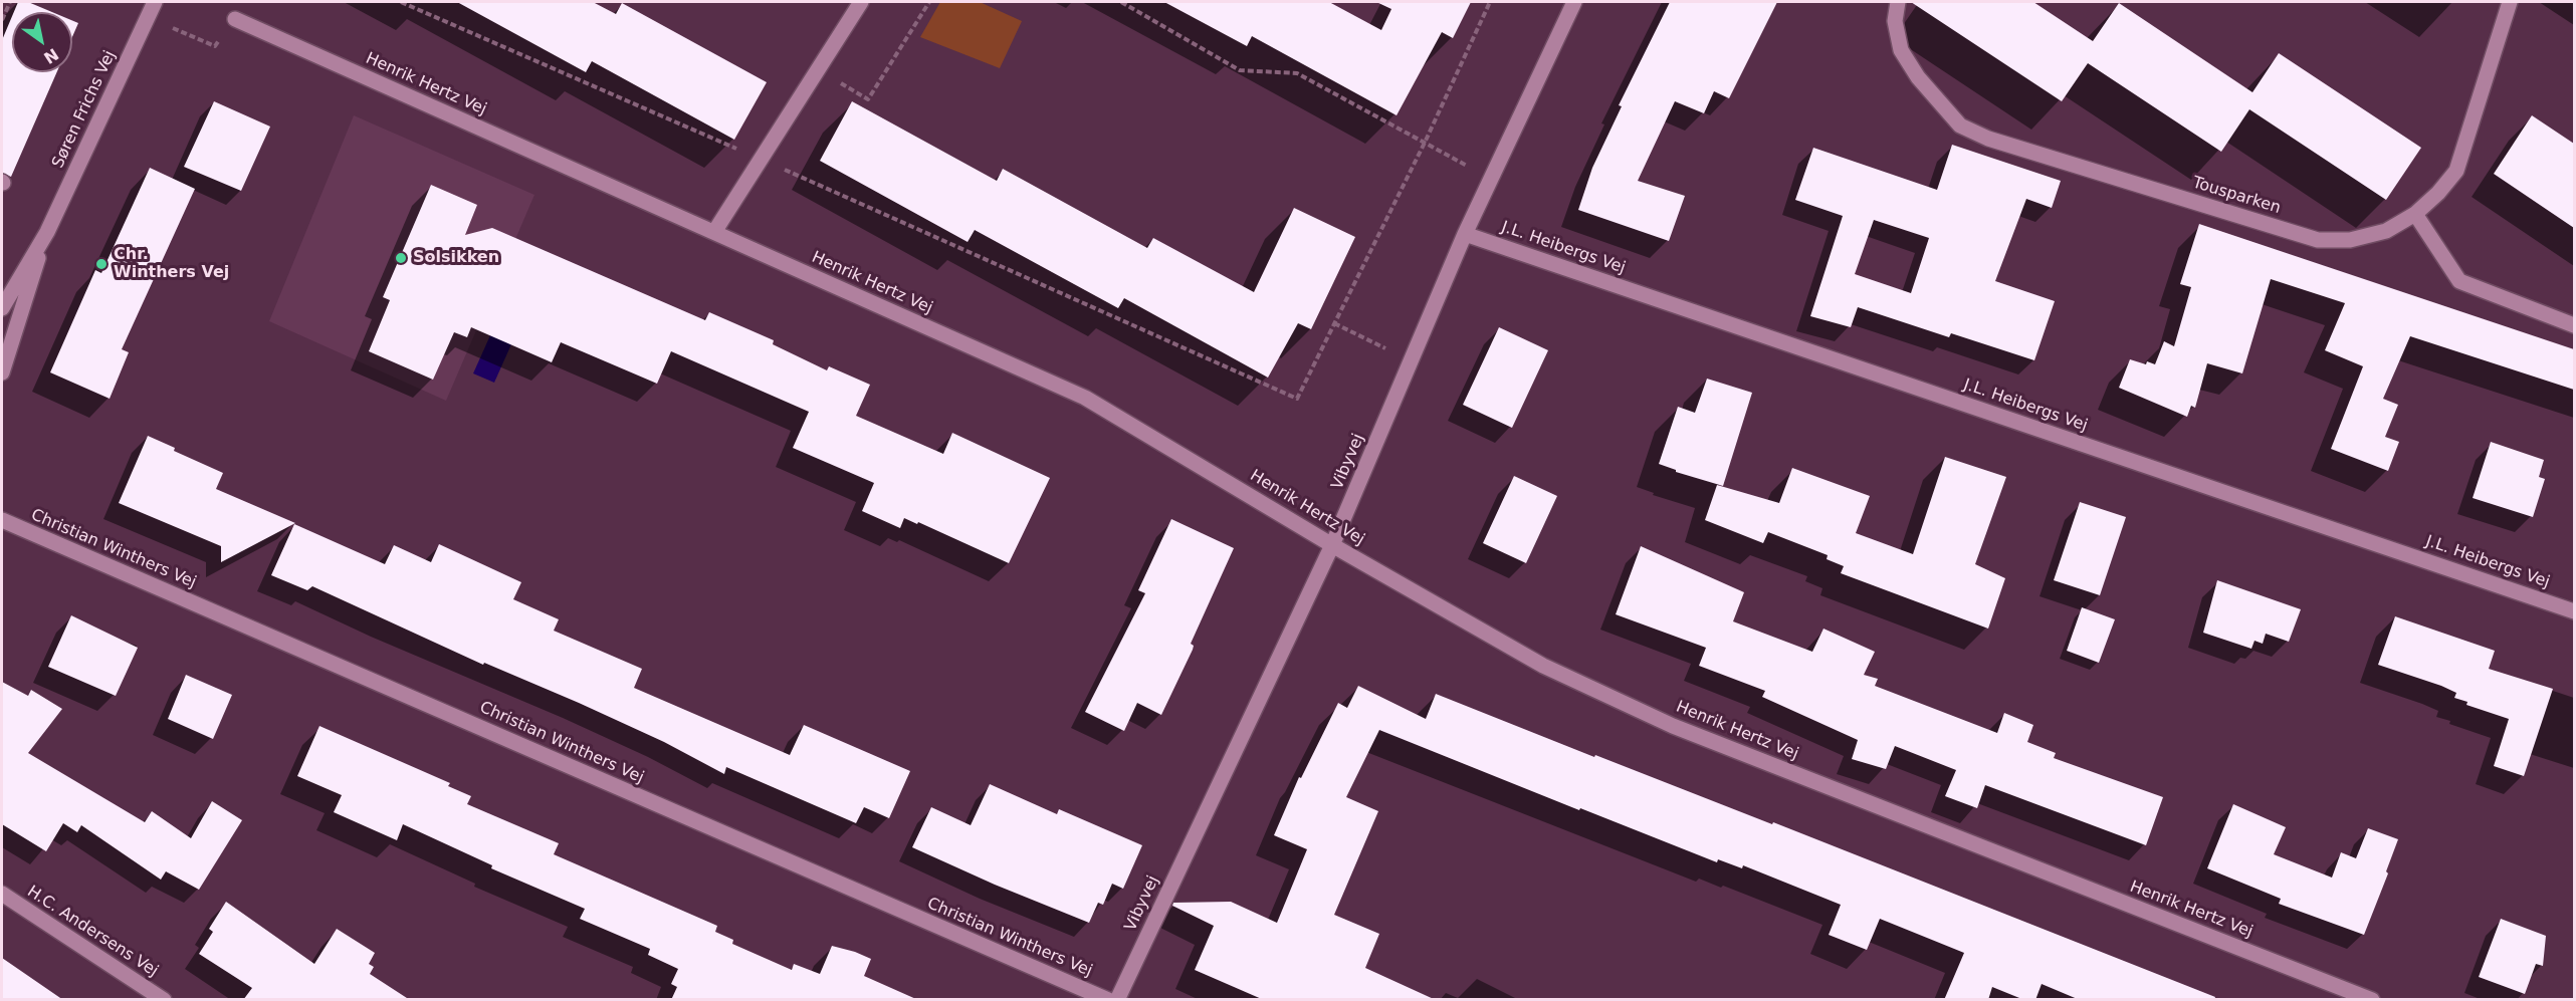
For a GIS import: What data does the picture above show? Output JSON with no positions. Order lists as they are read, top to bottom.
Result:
{
  "streets": {
    "street": [
      "Henrik Hertz Vej",
      "Søren Frichs Vej",
      "Tousparken",
      "J.L. Heibergs Vej",
      "Vibyvej",
      "Christian Winthers Vej",
      "H.C. Andersens Vej"
    ]
  },
  "crossings": [
    ["Henrik Hertz Vej", "Vibyvej"],
    ["J.L. Heibergs Vej", "Vibyvej"]
  ],
  "places": ["Solsikken", "Chr. Winthers Vej"],
  "north": "bottom right"
}
